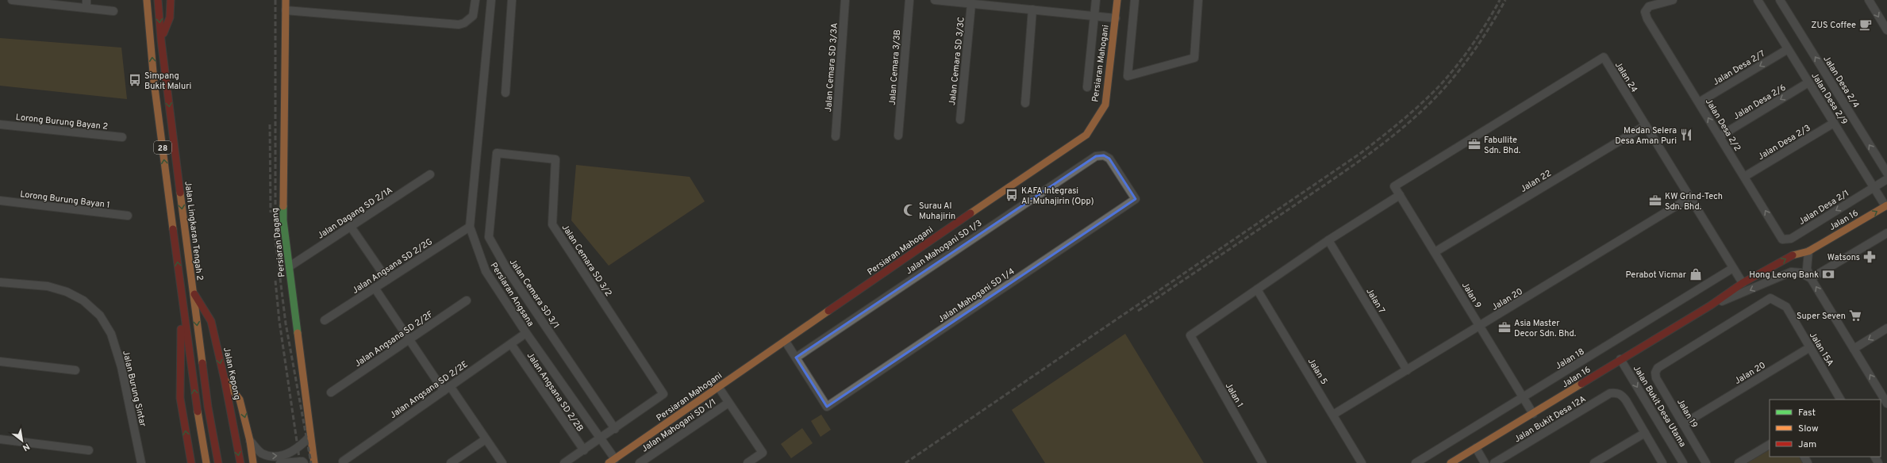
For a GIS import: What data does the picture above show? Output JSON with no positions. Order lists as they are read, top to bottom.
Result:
{
  "streets": {
    "main road": [
      "Persiaran Mahogani",
      "28",
      "Jalan 16",
      "Jalan Lingkaran Tengah 2",
      "Persiaran Dagang",
      "Jalan Kepong"
    ],
    "street": [
      "Jalan Cemara SD 3/3C",
      "Jalan Cemara SD 3/3A",
      "Jalan Cemara 3/3B",
      "Jalan Desa 2/7",
      "Jalan 24",
      "Jalan Desa 2/4",
      "Jalan Desa 2/9",
      "Jalan Desa 2/6",
      "Lorong Burung Bayan 2",
      "Jalan Desa 2/2",
      "Jalan Desa 2/3",
      "Jalan 22",
      "Lorong Burung Bayan 1",
      "Jalan Desa 2/1",
      "Jalan Dagang SD 2/1A",
      "Jalan Mahogani SD 1/3",
      "Jalan Cemara SD 3/2",
      "Jalan Angsana SD 2/2G",
      "Jalan Cemara SD 3/1",
      "Persiaran Angsana",
      "Jalan Mahogani SD 1/4",
      "Jalan 9",
      "Jalan 20",
      "Jalan 7",
      "Jalan Angsana SD 2/2F",
      "Jalan 15A",
      "Jalan 18",
      "Jalan 5",
      "Jalan Burung Sintar",
      "Jalan Angsana SD 2/2E",
      "Jalan Angsana SD 2/2B",
      "Jalan 1",
      "Jalan Bukit Desa Utama",
      "Jalan 19",
      "Jalan Bukit Desa 12A",
      "Jalan Mahogani SD 1/1"
    ]
  },
  "crossings": [
    ["Persiaran Mahogani", "Persiaran Angsana"],
    ["Jalan Desa 2/7", "Jalan Desa 2/9"],
    ["Jalan Desa 2/7", "Jalan Desa 2/2"],
    ["Jalan 24", "Jalan 22"],
    ["Jalan 24", "Jalan 16"],
    ["Jalan 24", "Jalan 9"],
    ["Jalan 24", "Jalan 20"],
    ["Jalan 24", "Jalan 18"],
    ["Jalan Desa 2/9", "Jalan Desa 2/6"],
    ["Jalan Desa 2/9", "Jalan Desa 2/3"],
    ["Jalan Desa 2/9", "Jalan Desa 2/1"],
    ["Jalan Desa 2/9", "Jalan 16"],
    ["Jalan Desa 2/6", "Jalan Desa 2/2"],
    ["Jalan Desa 2/2", "Jalan Desa 2/3"],
    ["Jalan Desa 2/2", "Jalan Desa 2/1"],
    ["Jalan 22", "Jalan 9"],
    ["Jalan Dagang SD 2/1A", "Persiaran Dagang"],
    ["Jalan 16", "Jalan 9"],
    ["Jalan 16", "Jalan Bukit Desa Utama"],
    ["Jalan Lingkaran Tengah 2", "Jalan Kepong"],
    ["Jalan Mahogani SD 1/3", "Jalan Mahogani SD 1/4"],
    ["Jalan Cemara SD 3/2", "Jalan Cemara SD 3/1"],
    ["Jalan Angsana SD 2/2G", "Persiaran Angsana"],
    ["Persiaran Angsana", "Jalan Angsana SD 2/2E"],
    ["Jalan 9", "Jalan 20"],
    ["Jalan 9", "Jalan 18"],
    ["Jalan 20", "Jalan 7"],
    ["Jalan 20", "Jalan 15A"],
    ["Jalan 20", "Jalan 5"],
    ["Jalan 20", "Jalan 19"],
    ["Jalan 15A", "Jalan 19"],
    ["Jalan 5", "Jalan 1"],
    ["Jalan Angsana SD 2/2E", "Jalan Angsana SD 2/2B"]
  ],
  "one_way": [
    "Jalan Desa 2/7",
    "Jalan Desa 2/4",
    "Jalan Desa 2/6",
    "Jalan Desa 2/2",
    "Jalan Bukit Desa Utama"
  ],
  "places": {
    "cafe": ["ZUS Coffee"],
    "bus stop": ["Simpang Bukit Maluri", "KAFA Integrasi Al-Muhajirin (Opp)"],
    "restaurant": ["Medan Selera Desa Aman Puri"],
    "office": ["Fabullite Sdn. Bhd.", "KW Grind-Tech Sdn. Bhd.", "Asia Master Decor Sdn. Bhd."],
    "mosque": ["Surau Al Muhajirin"],
    "pharmacy": ["Watsons"],
    "shop": ["Perabot Vicmar"],
    "bank": ["Hong Leong Bank"],
    "supermarket": ["Super Seven"]
  },
  "legend": ["Fast", "Slow", "Jam"],
  "north": "bottom right"
}
